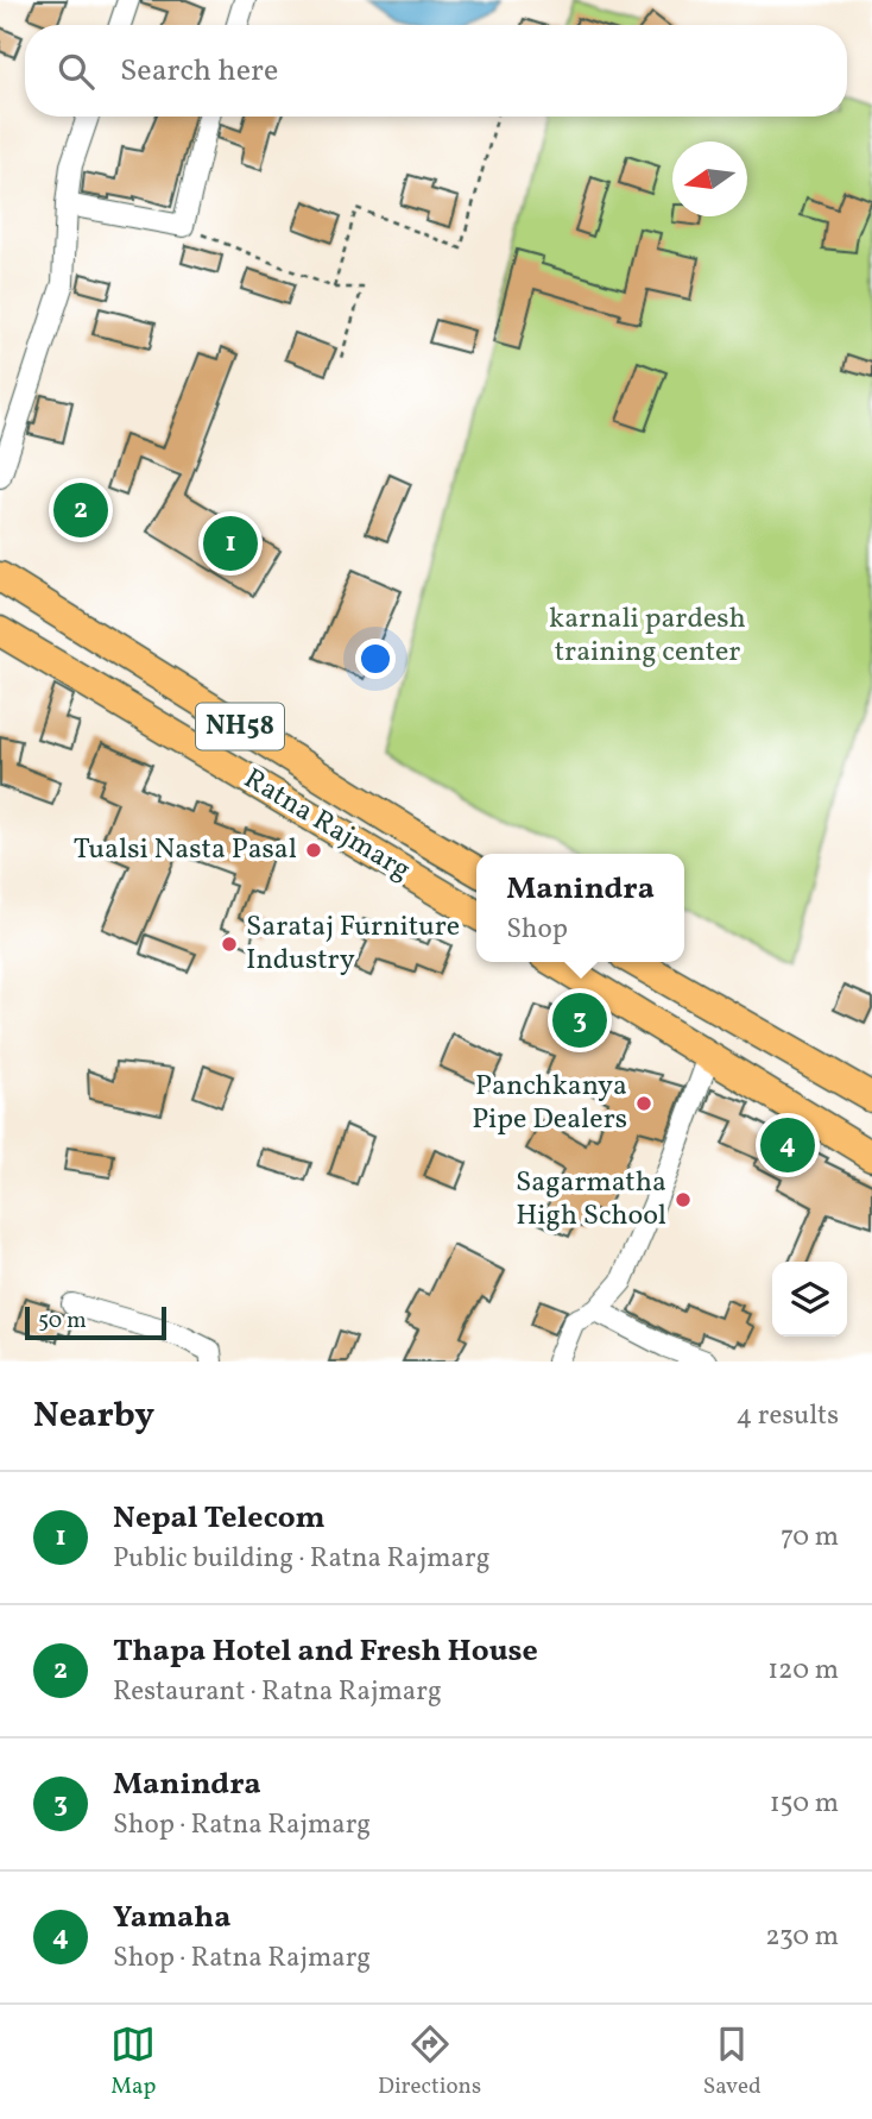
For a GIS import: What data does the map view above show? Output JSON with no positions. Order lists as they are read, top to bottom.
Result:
{
  "streets": {
    "highway": ["NH58", "Ratna Rajmarg"]
  },
  "parks": ["karnali pardesh training center"],
  "places": [
    "Tualsi Nasta Pasal",
    "Sarataj Furniture Industry",
    "Panchkanya Pipe Dealers",
    "Sagarmatha High School"
  ],
  "scale_bar": "50 m",
  "north": "left",
  "page": {
    "search": "Search here",
    "pins": [
      "2",
      "1",
      "3",
      "4"
    ],
    "popup": ["Manindra", "Shop"],
    "scale": "50 m",
    "heading": ["Nearby", "4 results"],
    "list": [
      {
        "mark": "1",
        "name": "Nepal Telecom",
        "note": "Public building · Ratna Rajmarg",
        "value": "70 m"
      },
      {
        "mark": "2",
        "name": "Thapa Hotel and Fresh House",
        "note": "Restaurant · Ratna Rajmarg",
        "value": "120 m"
      },
      {
        "mark": "3",
        "name": "Manindra",
        "note": "Shop · Ratna Rajmarg",
        "value": "150 m"
      },
      {
        "mark": "4",
        "name": "Yamaha",
        "note": "Shop · Ratna Rajmarg",
        "value": "230 m"
      }
    ],
    "nav": ["Map", "Directions", "Saved"]
  }
}
